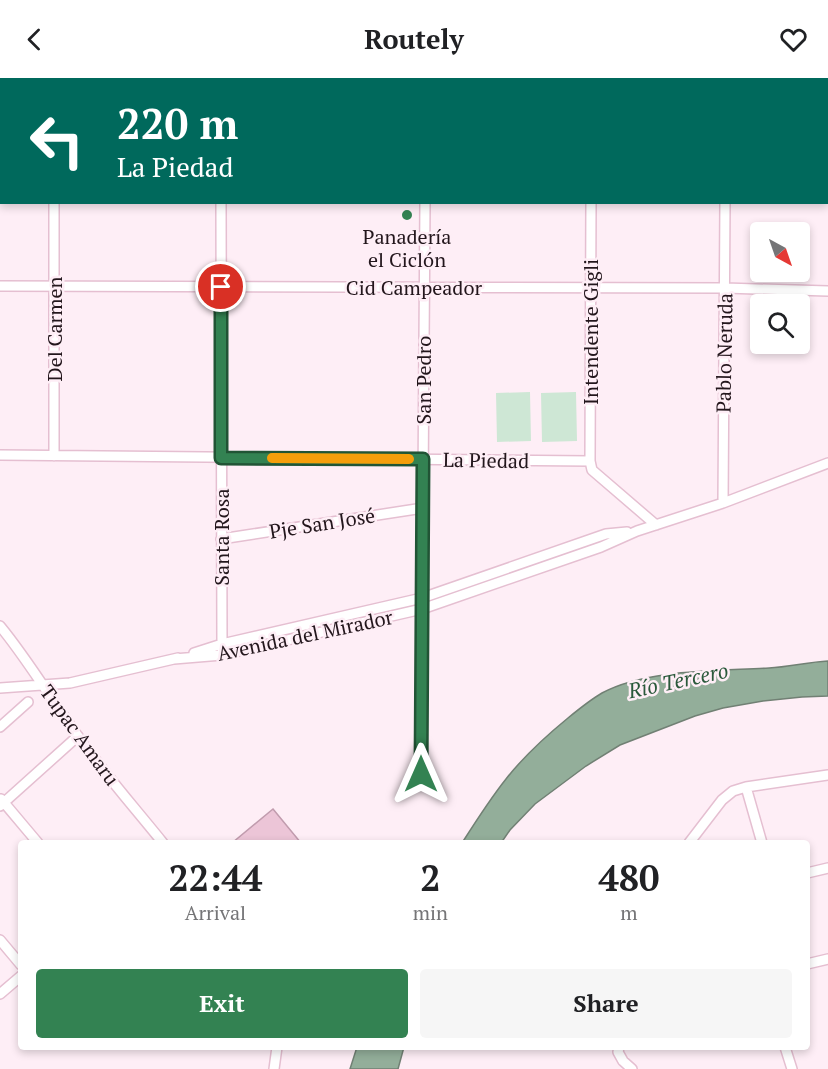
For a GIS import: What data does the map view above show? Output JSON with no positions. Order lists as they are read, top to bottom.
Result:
{
  "streets": {
    "street": [
      "Cid Campeador",
      "Del Carmen",
      "Intendente Gigli",
      "Pablo Neruda",
      "San Pedro",
      "La Piedad",
      "Pje San José",
      "Santa Rosa",
      "Avenida del Mirador",
      "Tupac Amaru"
    ]
  },
  "crossings": [
    ["Cid Campeador", "Del Carmen"],
    ["Cid Campeador", "Intendente Gigli"],
    ["Cid Campeador", "Pablo Neruda"],
    ["Cid Campeador", "San Pedro"],
    ["Cid Campeador", "Santa Rosa"],
    ["Del Carmen", "La Piedad"],
    ["Intendente Gigli", "La Piedad"],
    ["Pablo Neruda", "Avenida del Mirador"],
    ["San Pedro", "La Piedad"],
    ["San Pedro", "Pje San José"],
    ["San Pedro", "Avenida del Mirador"],
    ["La Piedad", "Santa Rosa"],
    ["Pje San José", "Santa Rosa"],
    ["Santa Rosa", "Avenida del Mirador"],
    ["Avenida del Mirador", "Tupac Amaru"]
  ],
  "water": ["Río Tercero"],
  "places": ["Panadería el Ciclón"],
  "north": "bottom right",
  "page": {
    "header": "Routely",
    "turn": ["220 m", "La Piedad"],
    "eta": [
      "22:44",
      "Arrival",
      "2",
      "min",
      "480",
      "m"
    ],
    "buttons": ["Exit", "Share"]
  }
}
